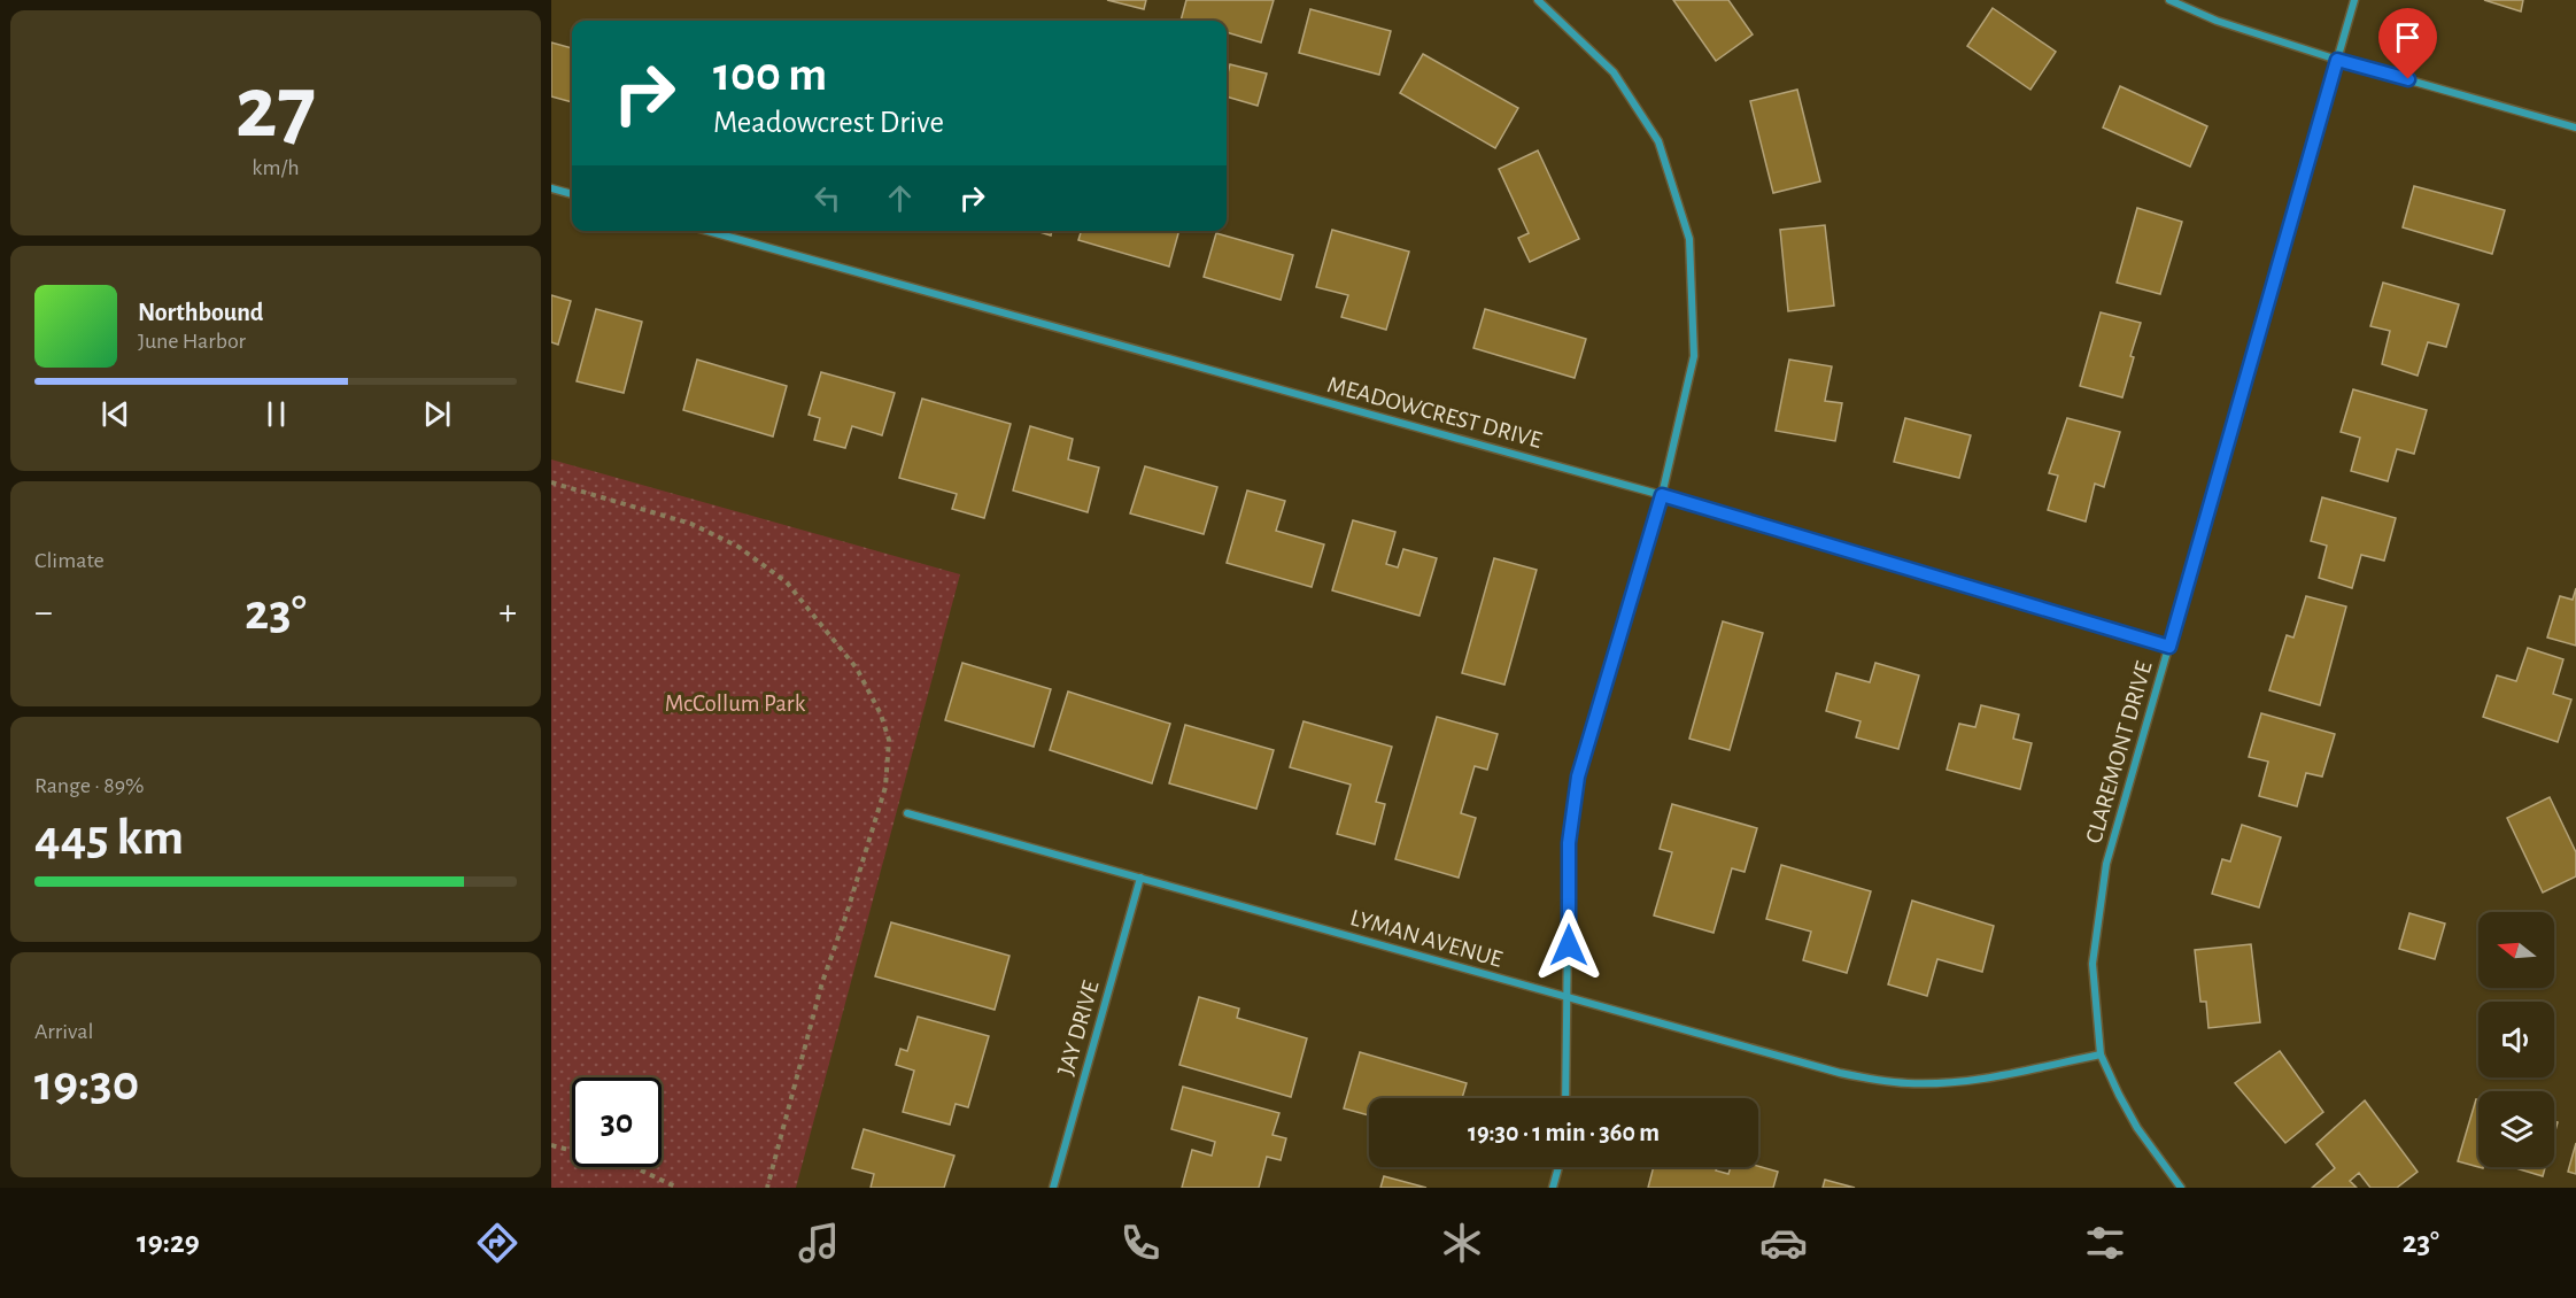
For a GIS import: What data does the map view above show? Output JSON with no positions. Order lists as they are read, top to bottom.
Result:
{
  "streets": {
    "street": [
      "MEADOWCREST DRIVE",
      "CLAREMONT DRIVE",
      "LYMAN AVENUE",
      "JAY DRIVE"
    ]
  },
  "crossings": [
    ["MEADOWCREST DRIVE", "CLAREMONT DRIVE"],
    ["CLAREMONT DRIVE", "LYMAN AVENUE"],
    ["LYMAN AVENUE", "JAY DRIVE"]
  ],
  "parks": ["McCollum Park"],
  "north": "left",
  "page": {
    "tile": [
      ["27", "km/h"],
      "Climate",
      ["Range · 89%", "445 km"],
      ["Arrival", "19:30"]
    ],
    "turn": ["100 m", "Meadowcrest Drive"],
    "song": ["Northbound", "June Harbor"],
    "heat": ["−", "23°", "+"],
    "limit": "30",
    "trip": "19:30 · 1 min · 360 m",
    "tabs": ["19:29", "23°"]
  }
}
